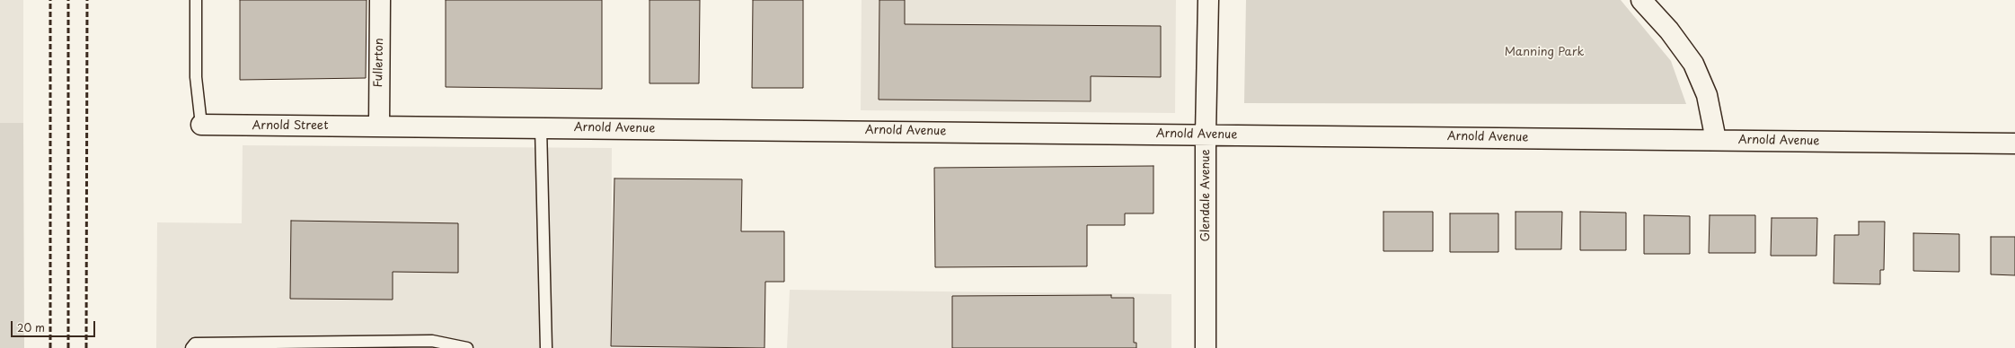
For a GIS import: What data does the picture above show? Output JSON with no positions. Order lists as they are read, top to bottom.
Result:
{
  "streets": {
    "street": [
      "Fullerton",
      "Arnold Street",
      "Arnold Avenue",
      "Glendale Avenue"
    ]
  },
  "crossings": [
    ["Fullerton", "Arnold Street"],
    ["Fullerton", "Arnold Avenue"],
    ["Arnold Street", "Arnold Avenue"],
    ["Arnold Avenue", "Glendale Avenue"]
  ],
  "parks": ["Manning Park"],
  "scale_bar": "20 m"
}
